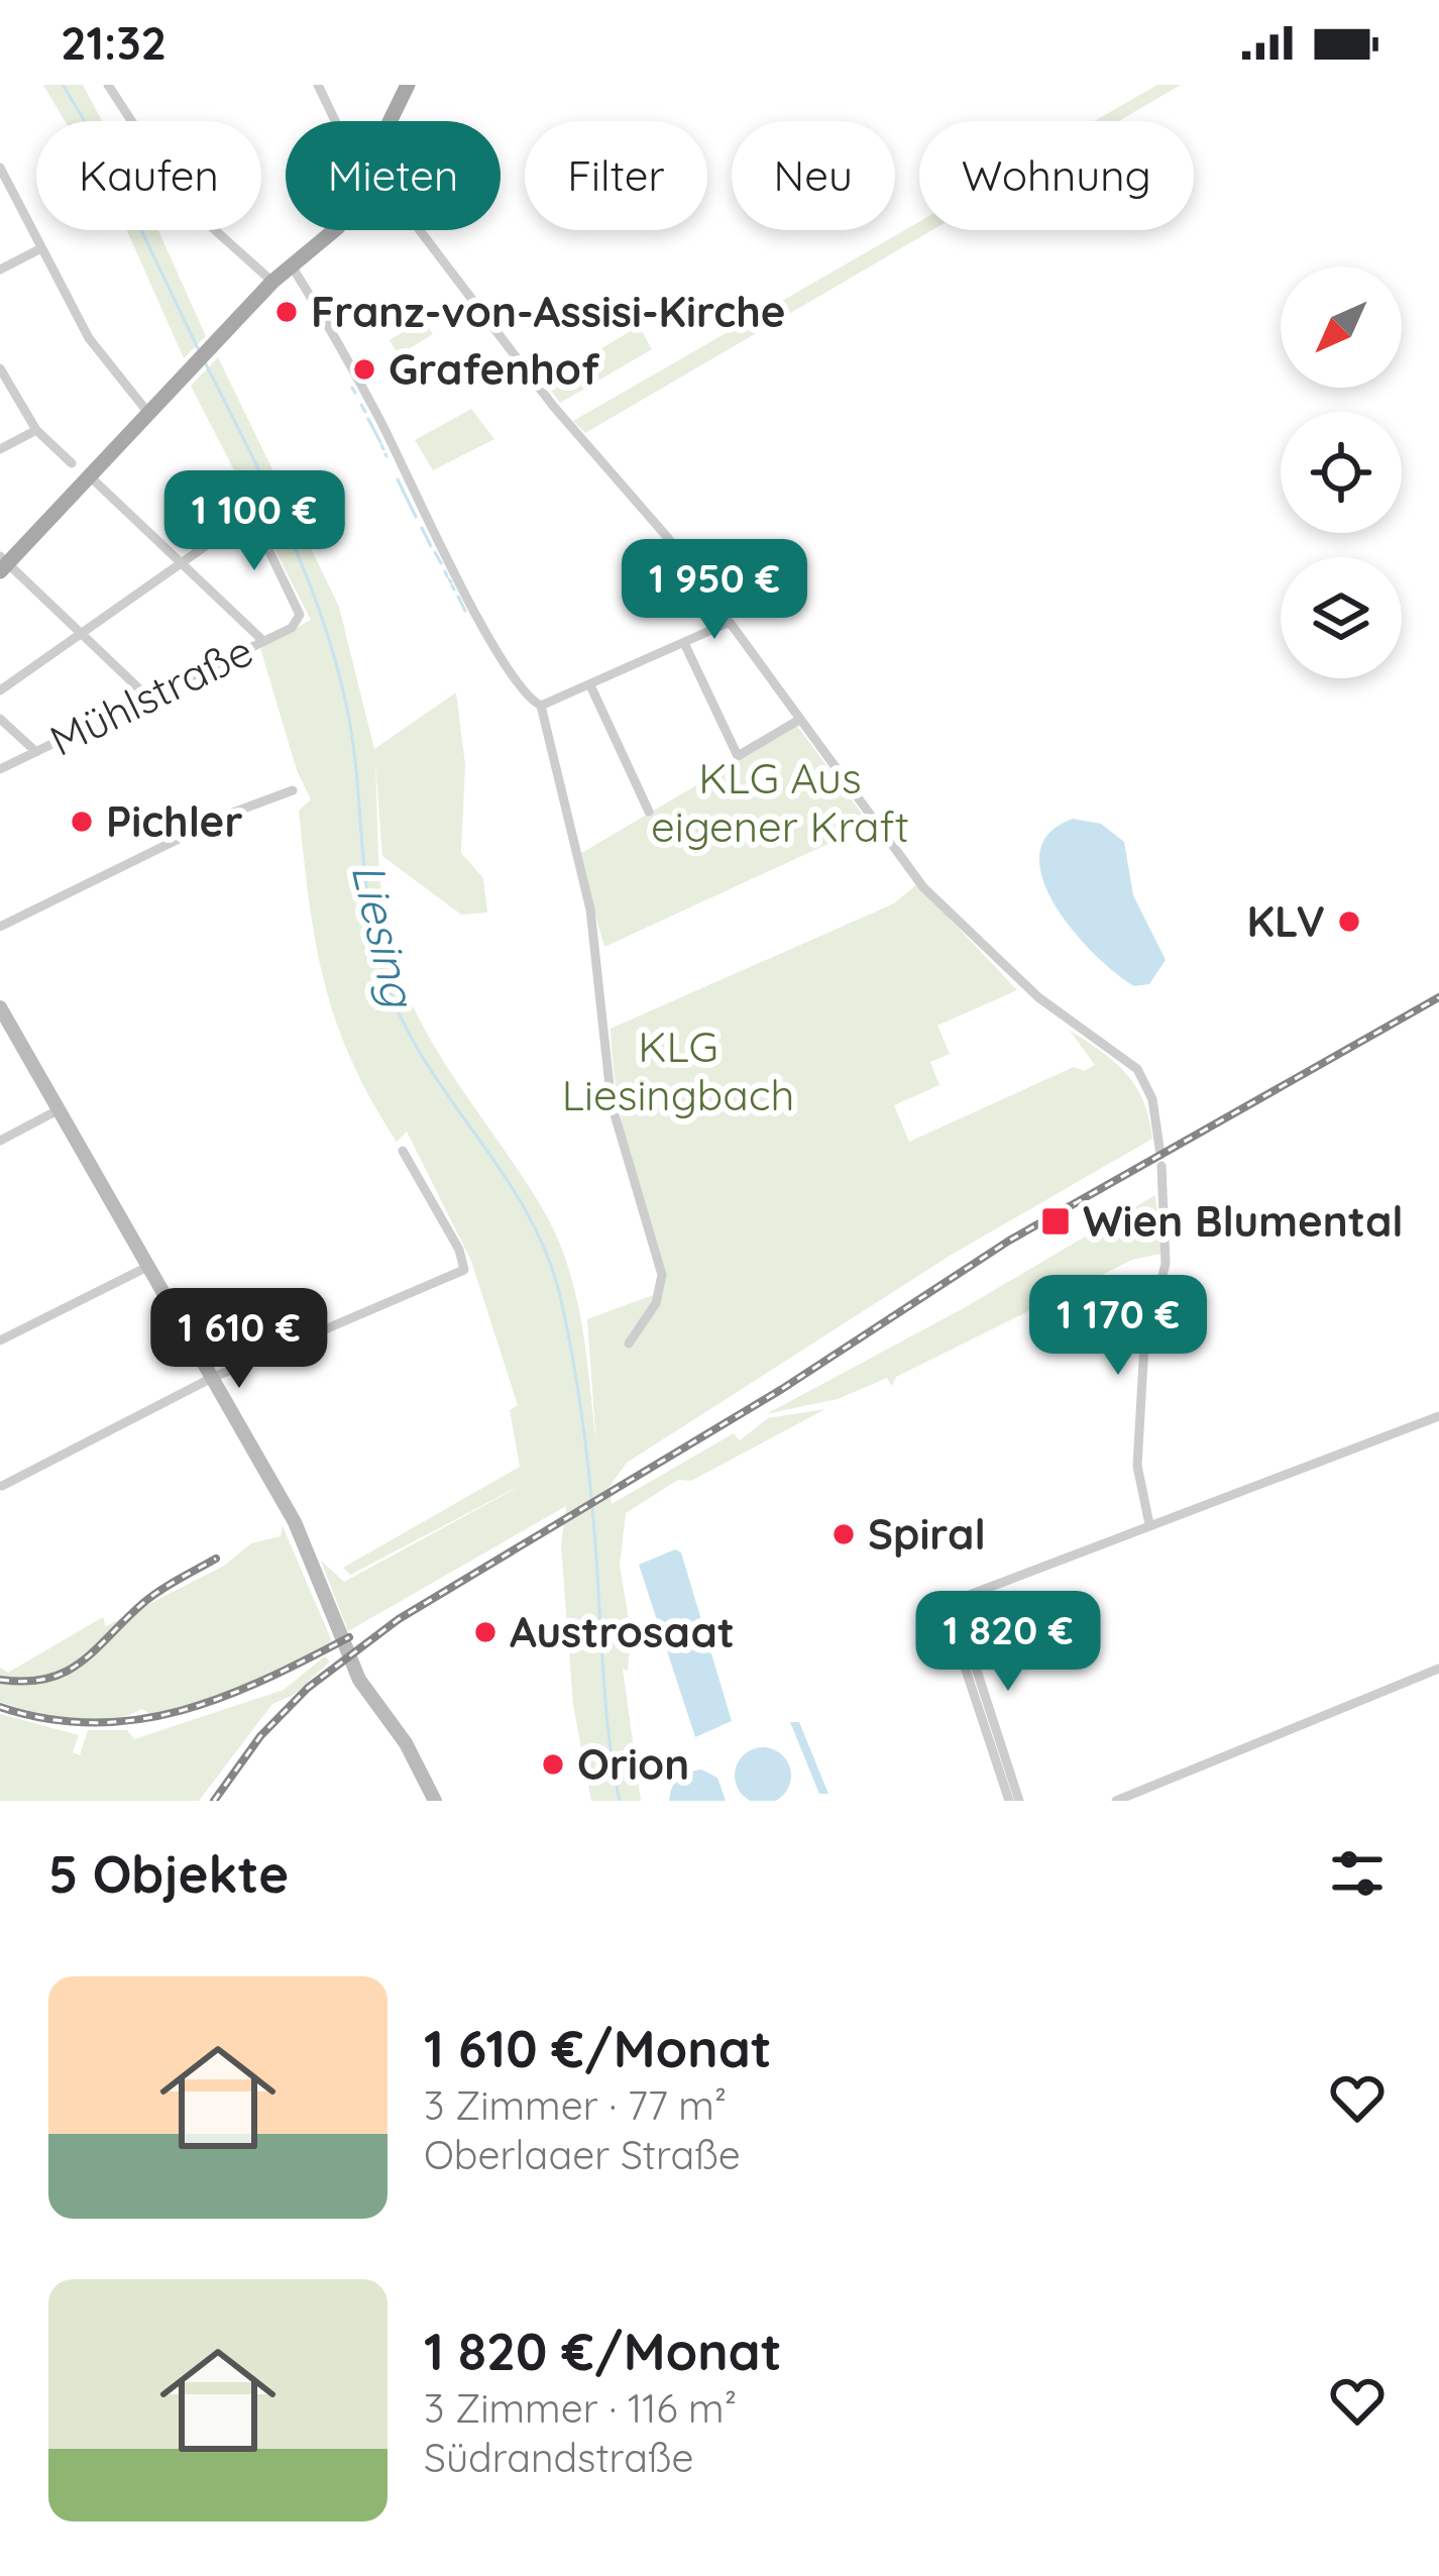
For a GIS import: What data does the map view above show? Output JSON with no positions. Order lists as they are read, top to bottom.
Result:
{
  "streets": {
    "street": ["Mühlstraße"]
  },
  "water": ["Liesing"],
  "parks": ["KLG Aus eigener Kraft", "KLG Liesingbach"],
  "places": {
    "other": [
      "Franz-von-Assisi-Kirche",
      "Grafenhof",
      "Pichler",
      "KLV",
      "Spiral",
      "Austrosaat",
      "Orion"
    ],
    "transit": ["Wien Blumental"]
  },
  "north": "bottom left",
  "page": {
    "status": "21:32",
    "chip": [
      "Kaufen",
      "Mieten",
      "Filter",
      "Neu",
      "Wohnung"
    ],
    "price": [
      "1 100 €",
      "1 950 €",
      "1 170 €",
      "1 610 €",
      "1 820 €"
    ],
    "heading": "5 Objekte",
    "list": [
      {
        "name": "1 610 €/Monat",
        "note": "3 Zimmer · 77 m² · Oberlaaer Straße"
      },
      {
        "name": "1 820 €/Monat",
        "note": "3 Zimmer · 116 m² · Südrandstraße"
      }
    ]
  }
}
